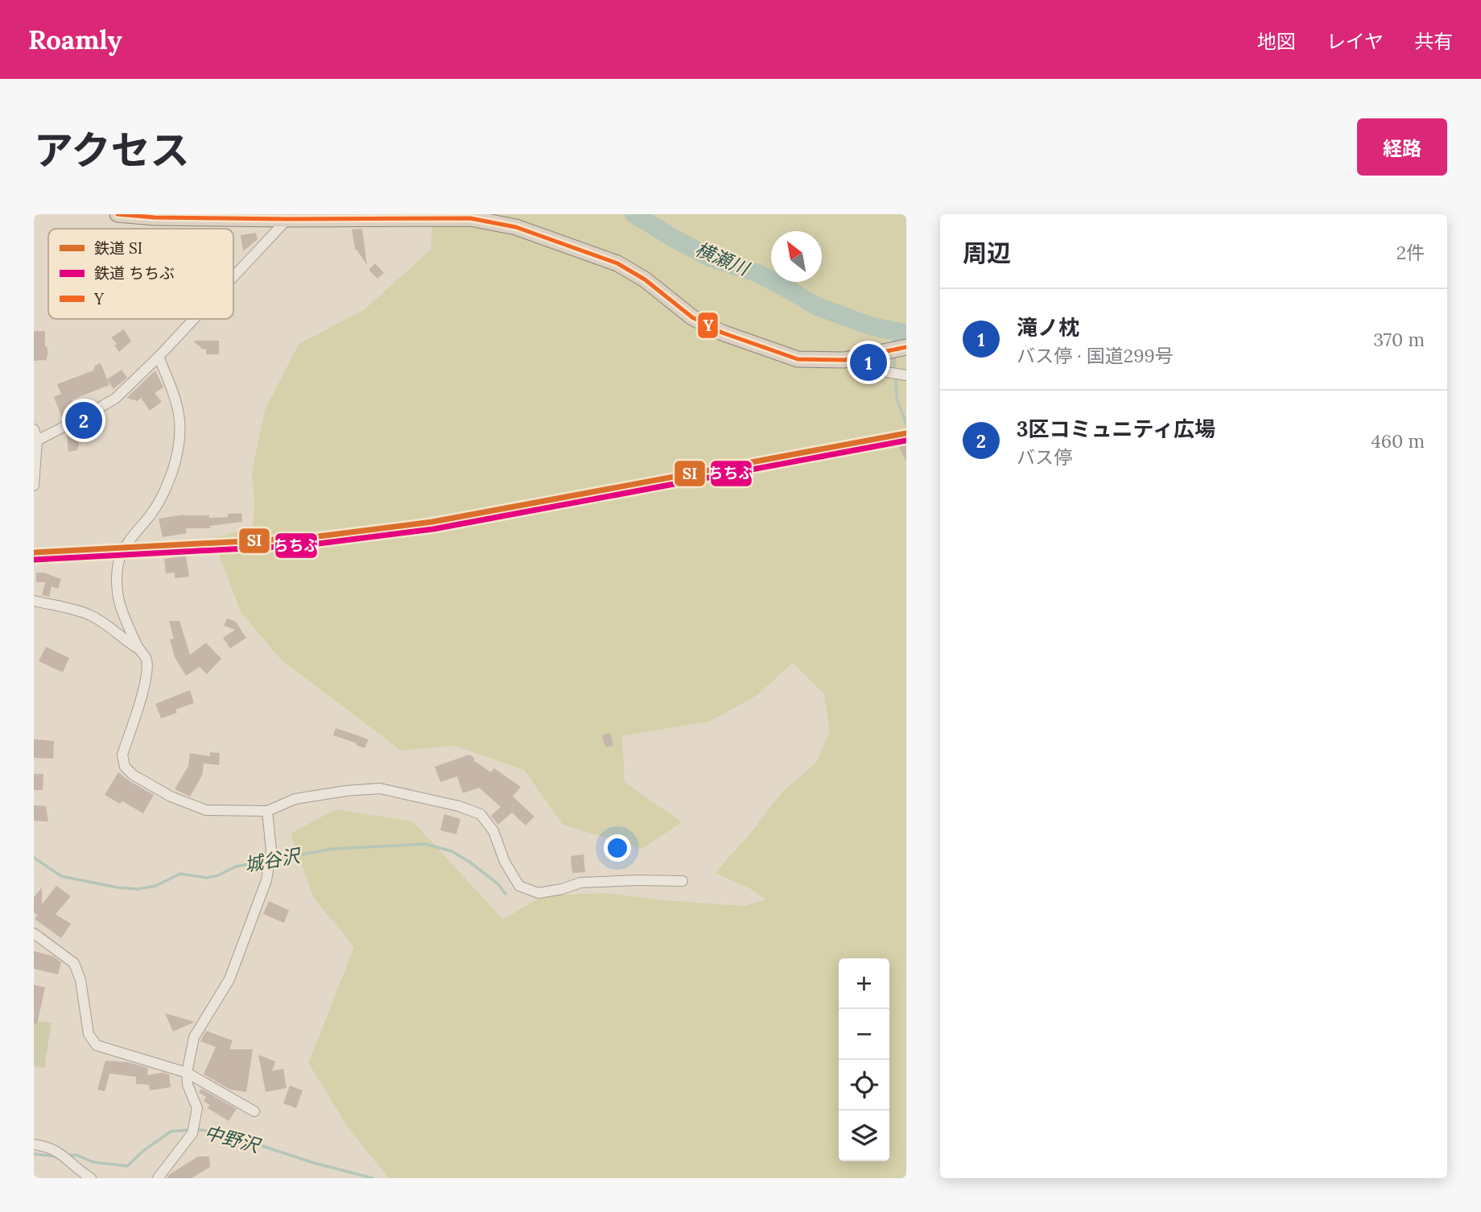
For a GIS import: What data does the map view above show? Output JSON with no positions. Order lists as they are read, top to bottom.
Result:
{
  "water": ["横瀬川", "城谷沢", "中野沢"],
  "lines": ["transit line Y", "rail line SI", "rail line ちちぶ"],
  "legend": ["鉄道 SI", "鉄道 ちちぶ", "Y"],
  "north": "top left",
  "page": {
    "header": "Roamly",
    "nav": ["地図", "レイヤ", "共有"],
    "title": "アクセス",
    "buttons": "経路",
    "heading": ["周辺", "2件"],
    "list": [
      {
        "mark": "1",
        "name": "滝ノ枕",
        "note": "バス停 · 国道299号",
        "value": "370 m"
      },
      {
        "mark": "2",
        "name": "3区コミュニティ広場",
        "note": "バス停",
        "value": "460 m"
      }
    ],
    "pins": ["1", "2"],
    "map_buttons": ["+", "−"]
  }
}
